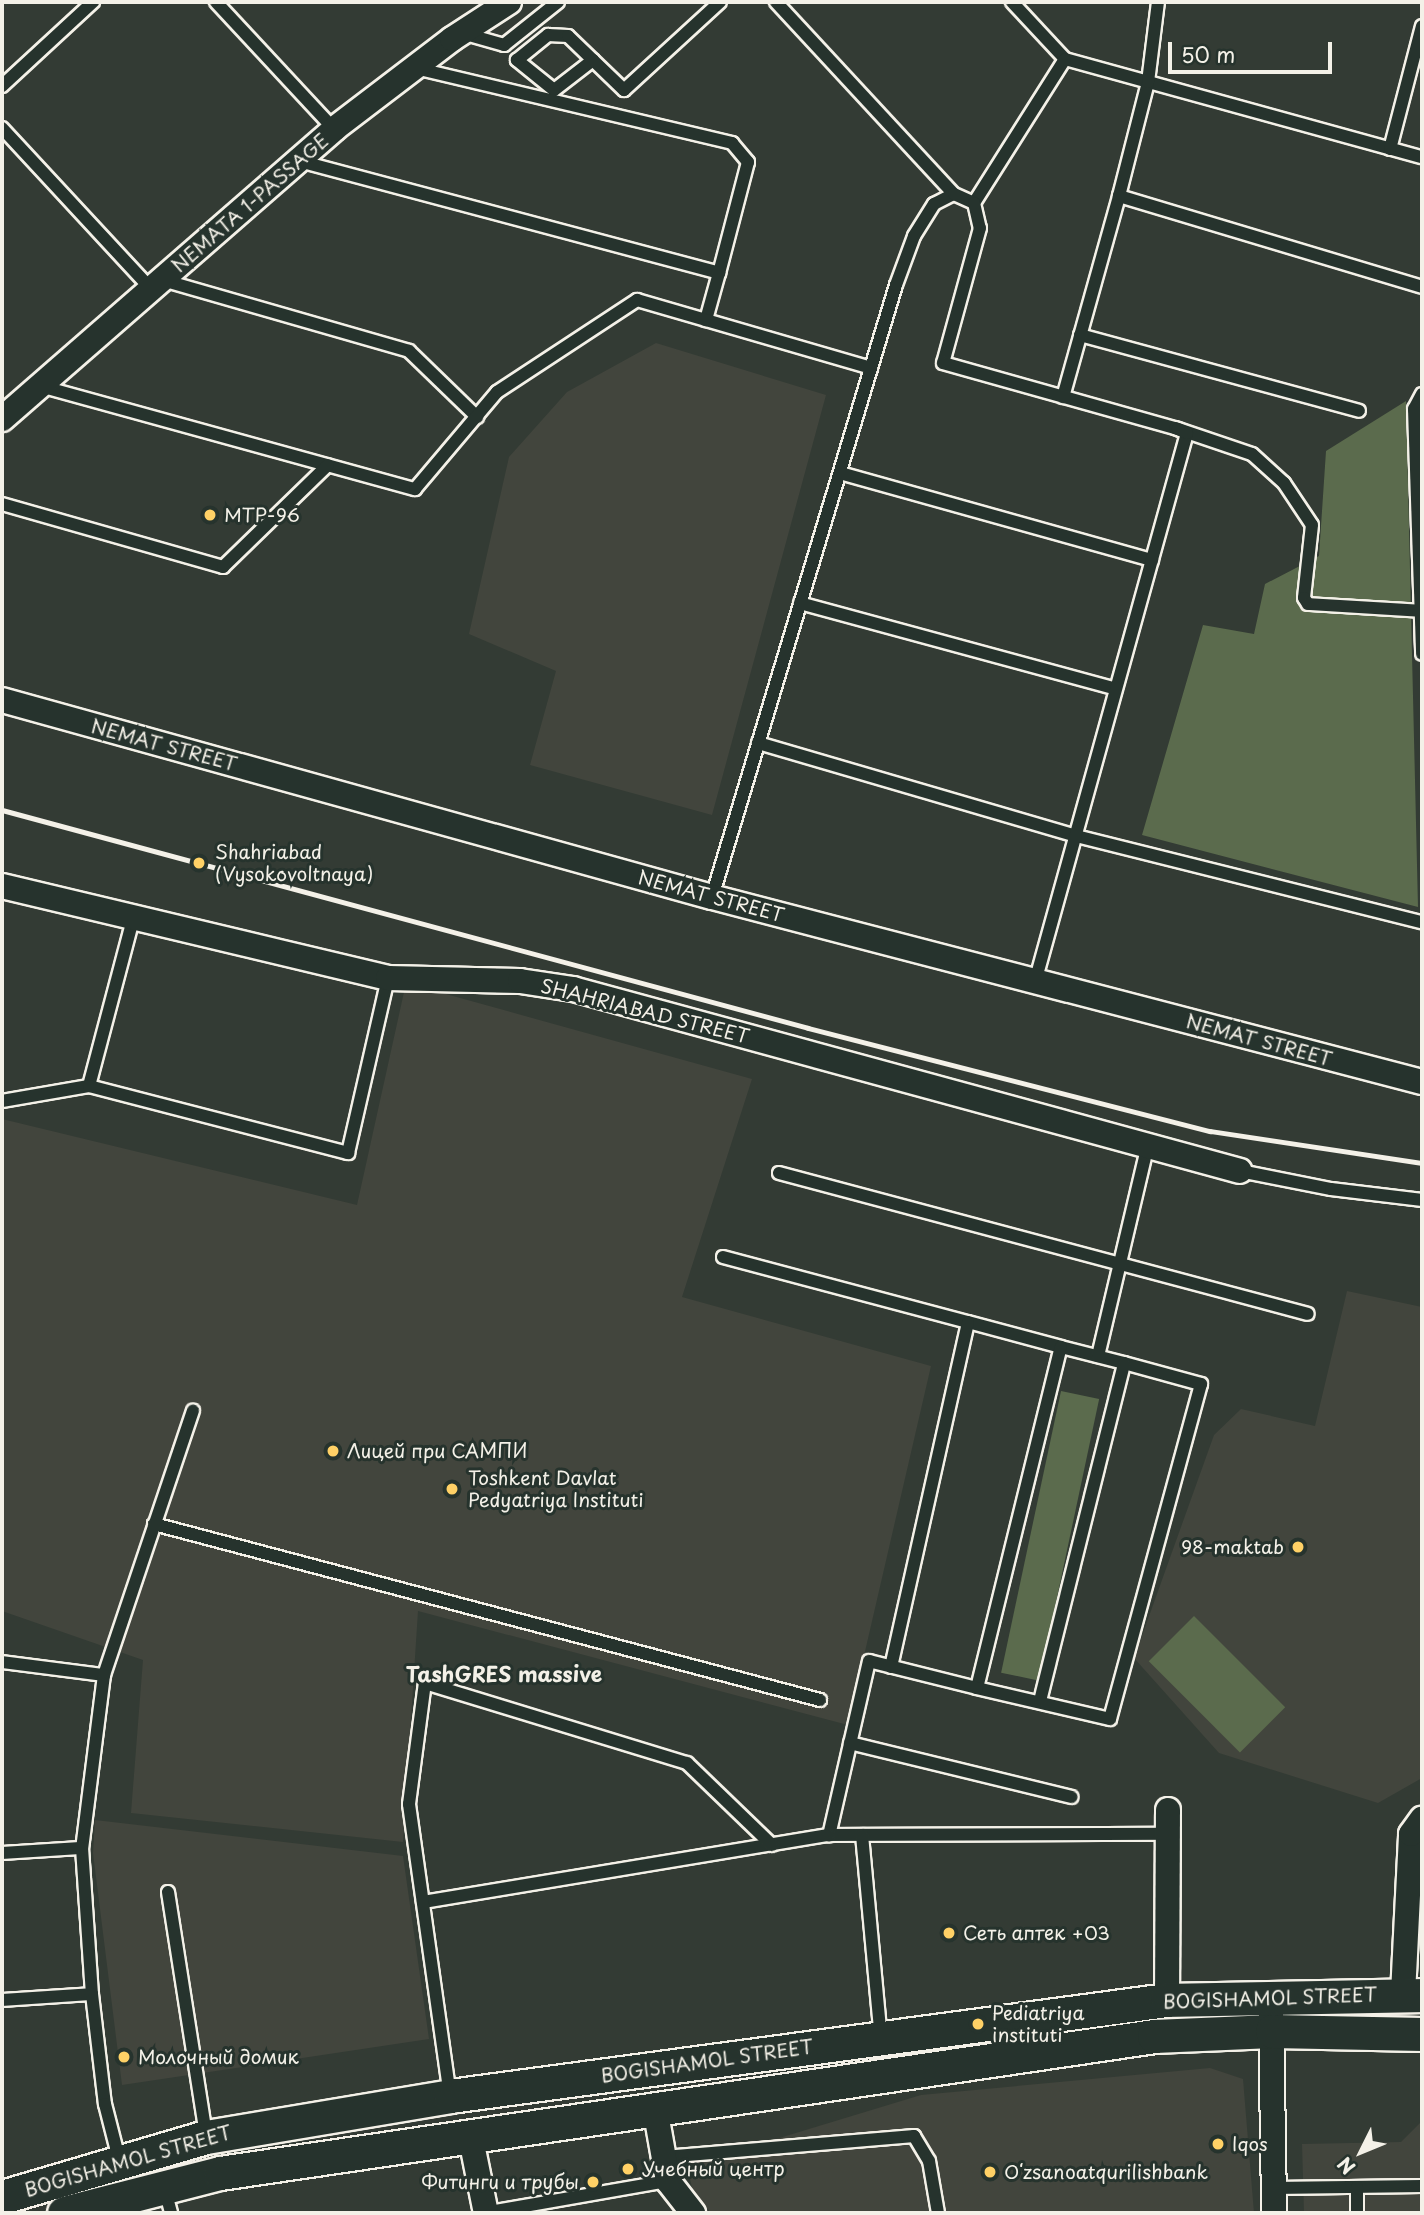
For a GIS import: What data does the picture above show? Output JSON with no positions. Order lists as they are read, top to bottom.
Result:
{
  "streets": {
    "main road": ["BOGISHAMOL STREET"],
    "street": ["NEMATA 1-PASSAGE", "NEMAT STREET", "SHAHRIABAD STREET"]
  },
  "districts": ["TashGRES massive"],
  "places": [
    "MTP-96",
    "Shahriabad (Vysokovoltnaya)",
    "Лицей при САМПИ",
    "Toshkent Davlat Pedyatriya Instituti",
    "98-maktab",
    "Сеть аптек +03",
    "Pediatriya instituti",
    "Молочный домик",
    "Iqos",
    "Учебный центр",
    "Oʻzsanoatqurilishbank",
    "Фитинги и трубы"
  ],
  "scale_bar": "50 m",
  "north": "bottom left"
}
